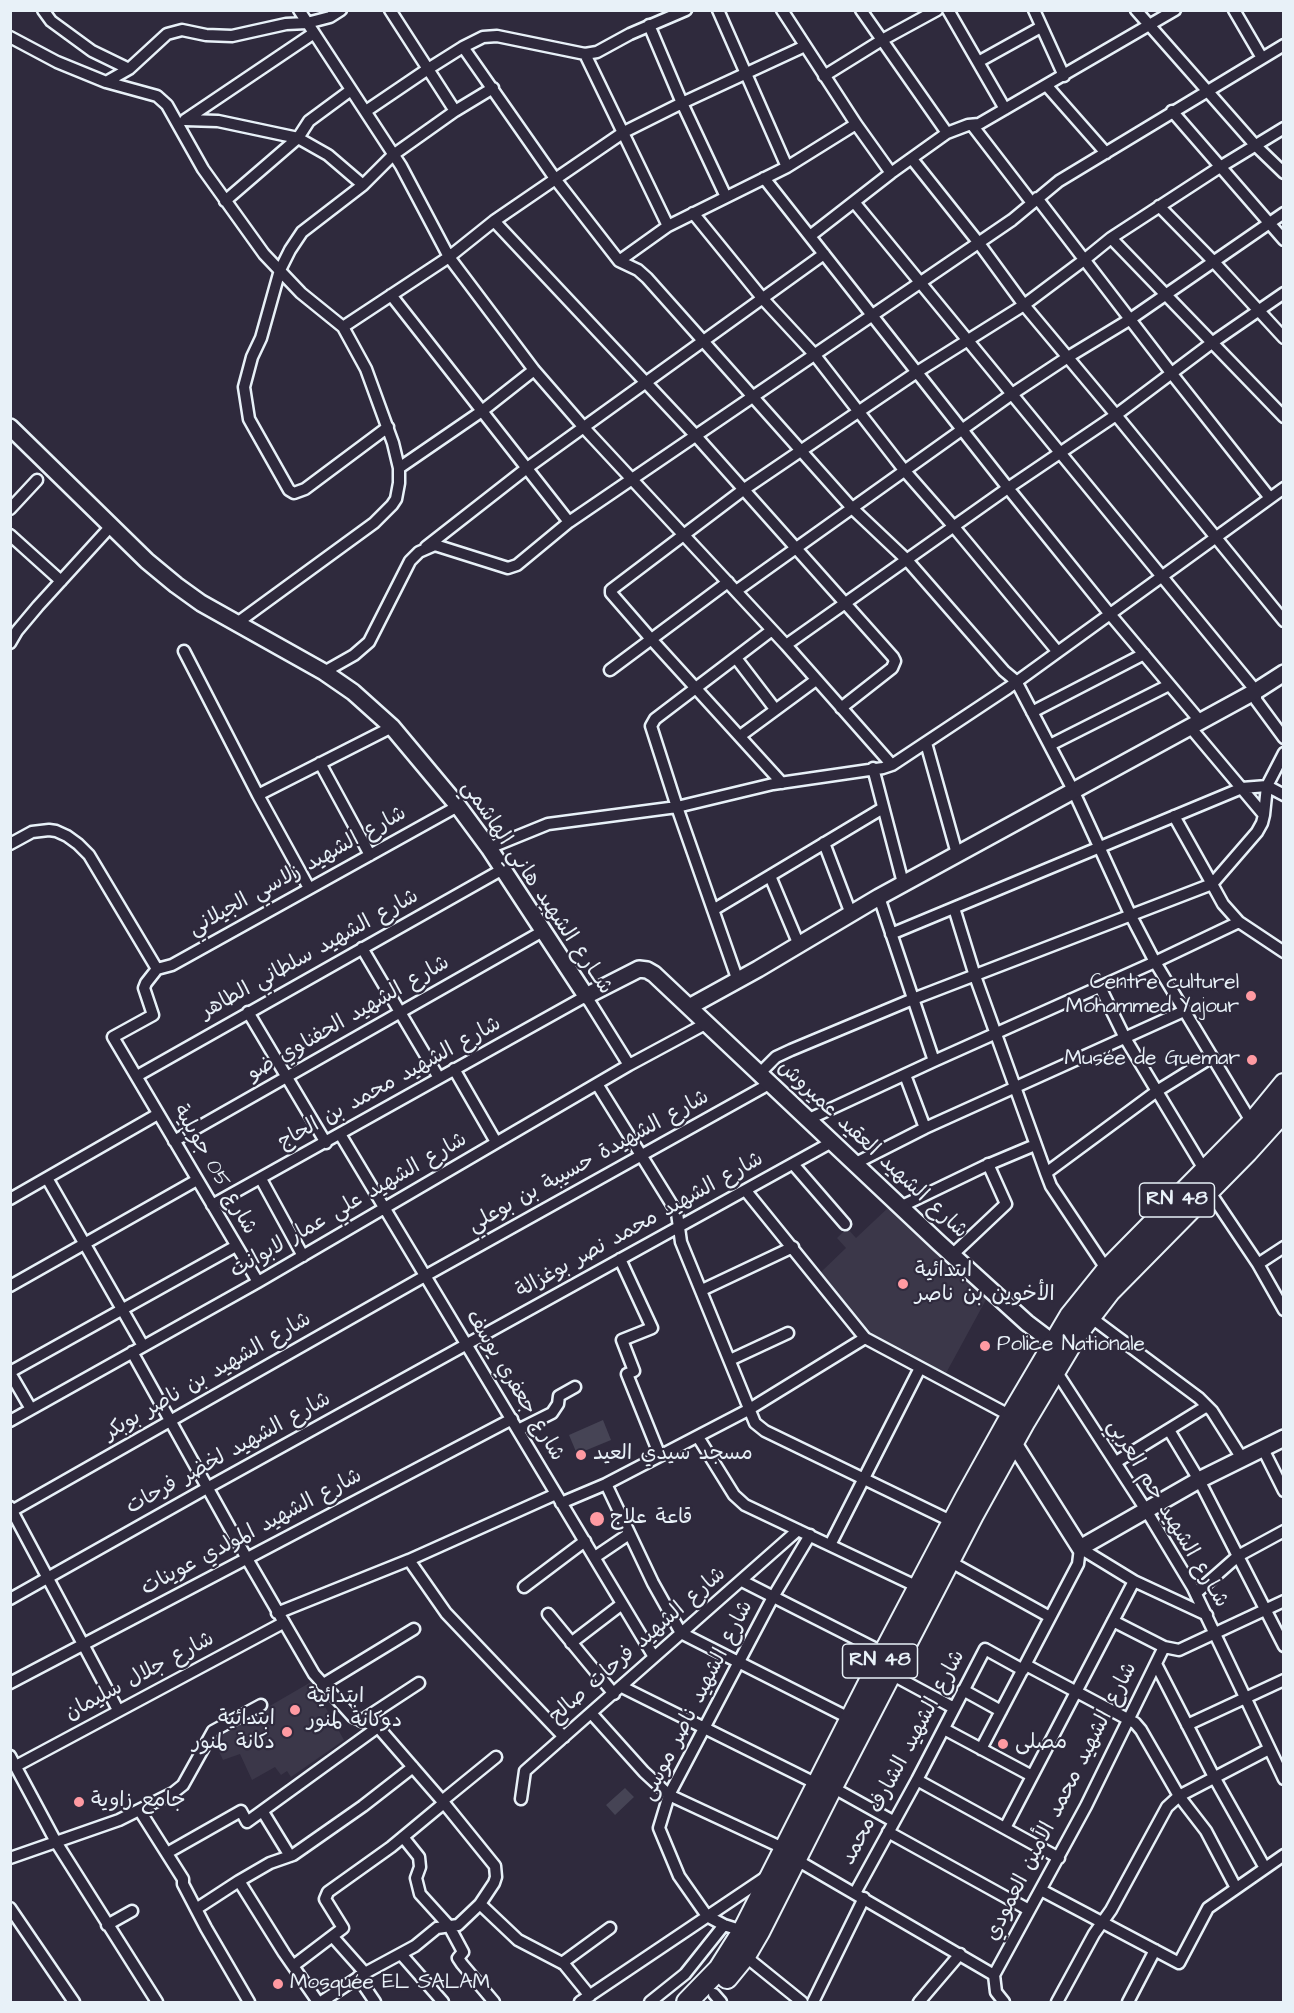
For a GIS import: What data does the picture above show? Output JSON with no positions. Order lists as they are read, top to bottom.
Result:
{
  "streets": {
    "highway": ["RN 48"],
    "street": [
      "شارع الشهيد زلاسي الجيلاني",
      "شــارع الشهيد هاني الهاشمي",
      "شارع الشهيد سلطاني الطاهر",
      "شارع الشهيد الحفناوي ضو",
      "شارع الشهيد محمد بن الحاج",
      "شارع الشهيد العقيد عميروش",
      "شارع الشهيدة حسيبة بن بوعلي",
      "شارع 05 جويلية",
      "شارع الشهيد علي عمار لابوانت",
      "شارع الشهيد محمد نصر بوغزالة",
      "شارع الشهيد بن ناصر بوبكر",
      "شارع جعفري يوسف",
      "شارع الشهيد لخضر فرحات",
      "شـارع الشهيد حم العربي",
      "شارع الشهيد المولدي عوينات",
      "شارع الشهيد فرحات صالح",
      "شارع جلال سليمان",
      "شارع الشهيد ناصر موسى",
      "شارع الشهيد الشارف محمد",
      "شارع الشهيد محمد الأمين العمودي"
    ]
  },
  "crossings": [
    ["شارع الشهيد زلاسي الجيلاني", "شــارع الشهيد هاني الهاشمي"],
    ["شارع الشهيد زلاسي الجيلاني", "شارع 05 جويلية"],
    ["شــارع الشهيد هاني الهاشمي", "شارع الشهيد سلطاني الطاهر"],
    ["شــارع الشهيد هاني الهاشمي", "شارع الشهيد الحفناوي ضو"],
    ["شــارع الشهيد هاني الهاشمي", "شارع الشهيد محمد بن الحاج"],
    ["شــارع الشهيد هاني الهاشمي", "شارع الشهيد العقيد عميروش"],
    ["شــارع الشهيد هاني الهاشمي", "شارع الشهيد علي عمار لابوانت"],
    ["شارع الشهيد سلطاني الطاهر", "شارع 05 جويلية"],
    ["شارع الشهيد الحفناوي ضو", "شارع 05 جويلية"],
    ["شارع الشهيد محمد بن الحاج", "شارع الشهيد العقيد عميروش"],
    ["شارع الشهيد محمد بن الحاج", "شارع 05 جويلية"],
    ["شارع الشهيد محمد بن الحاج", "شارع جعفري يوسف"],
    ["شارع الشهيد العقيد عميروش", "شارع الشهيدة حسيبة بن بوعلي"],
    ["شارع الشهيد العقيد عميروش", "RN 48"],
    ["شارع الشهيد العقيد عميروش", "شارع الشهيد علي عمار لابوانت"],
    ["شارع الشهيد العقيد عميروش", "شارع الشهيد محمد نصر بوغزالة"],
    ["شارع الشهيدة حسيبة بن بوعلي", "شارع الشهيد بن ناصر بوبكر"],
    ["شارع الشهيدة حسيبة بن بوعلي", "شارع جعفري يوسف"],
    ["شارع 05 جويلية", "شارع الشهيد علي عمار لابوانت"],
    ["RN 48", "شـارع الشهيد حم العربي"],
    ["RN 48", "شارع الشهيد ناصر موسى"],
    ["شارع الشهيد علي عمار لابوانت", "شارع جعفري يوسف"],
    ["شارع الشهيد محمد نصر بوغزالة", "شارع جعفري يوسف"],
    ["شارع الشهيد محمد نصر بوغزالة", "شارع الشهيد لخضر فرحات"],
    ["شارع الشهيد بن ناصر بوبكر", "شارع جعفري يوسف"],
    ["شارع جعفري يوسف", "شارع الشهيد لخضر فرحات"],
    ["شارع جعفري يوسف", "شارع الشهيد المولدي عوينات"],
    ["شارع جعفري يوسف", "شارع الشهيد فرحات صالح"]
  ],
  "places": [
    "Centre culturel Mohammed Yajour",
    "Musée de Guemar",
    "ابتدائية الأخوين بن ناصر",
    "Police Nationale",
    "مسجد سيدي العيد",
    "قاعة علاج",
    "ابتدائية دوكانة لمنور",
    "ابتدائية دكانة لمنور",
    "مصلى",
    "جامع زاوية",
    "Mosquée EL SALAM"
  ]
}
